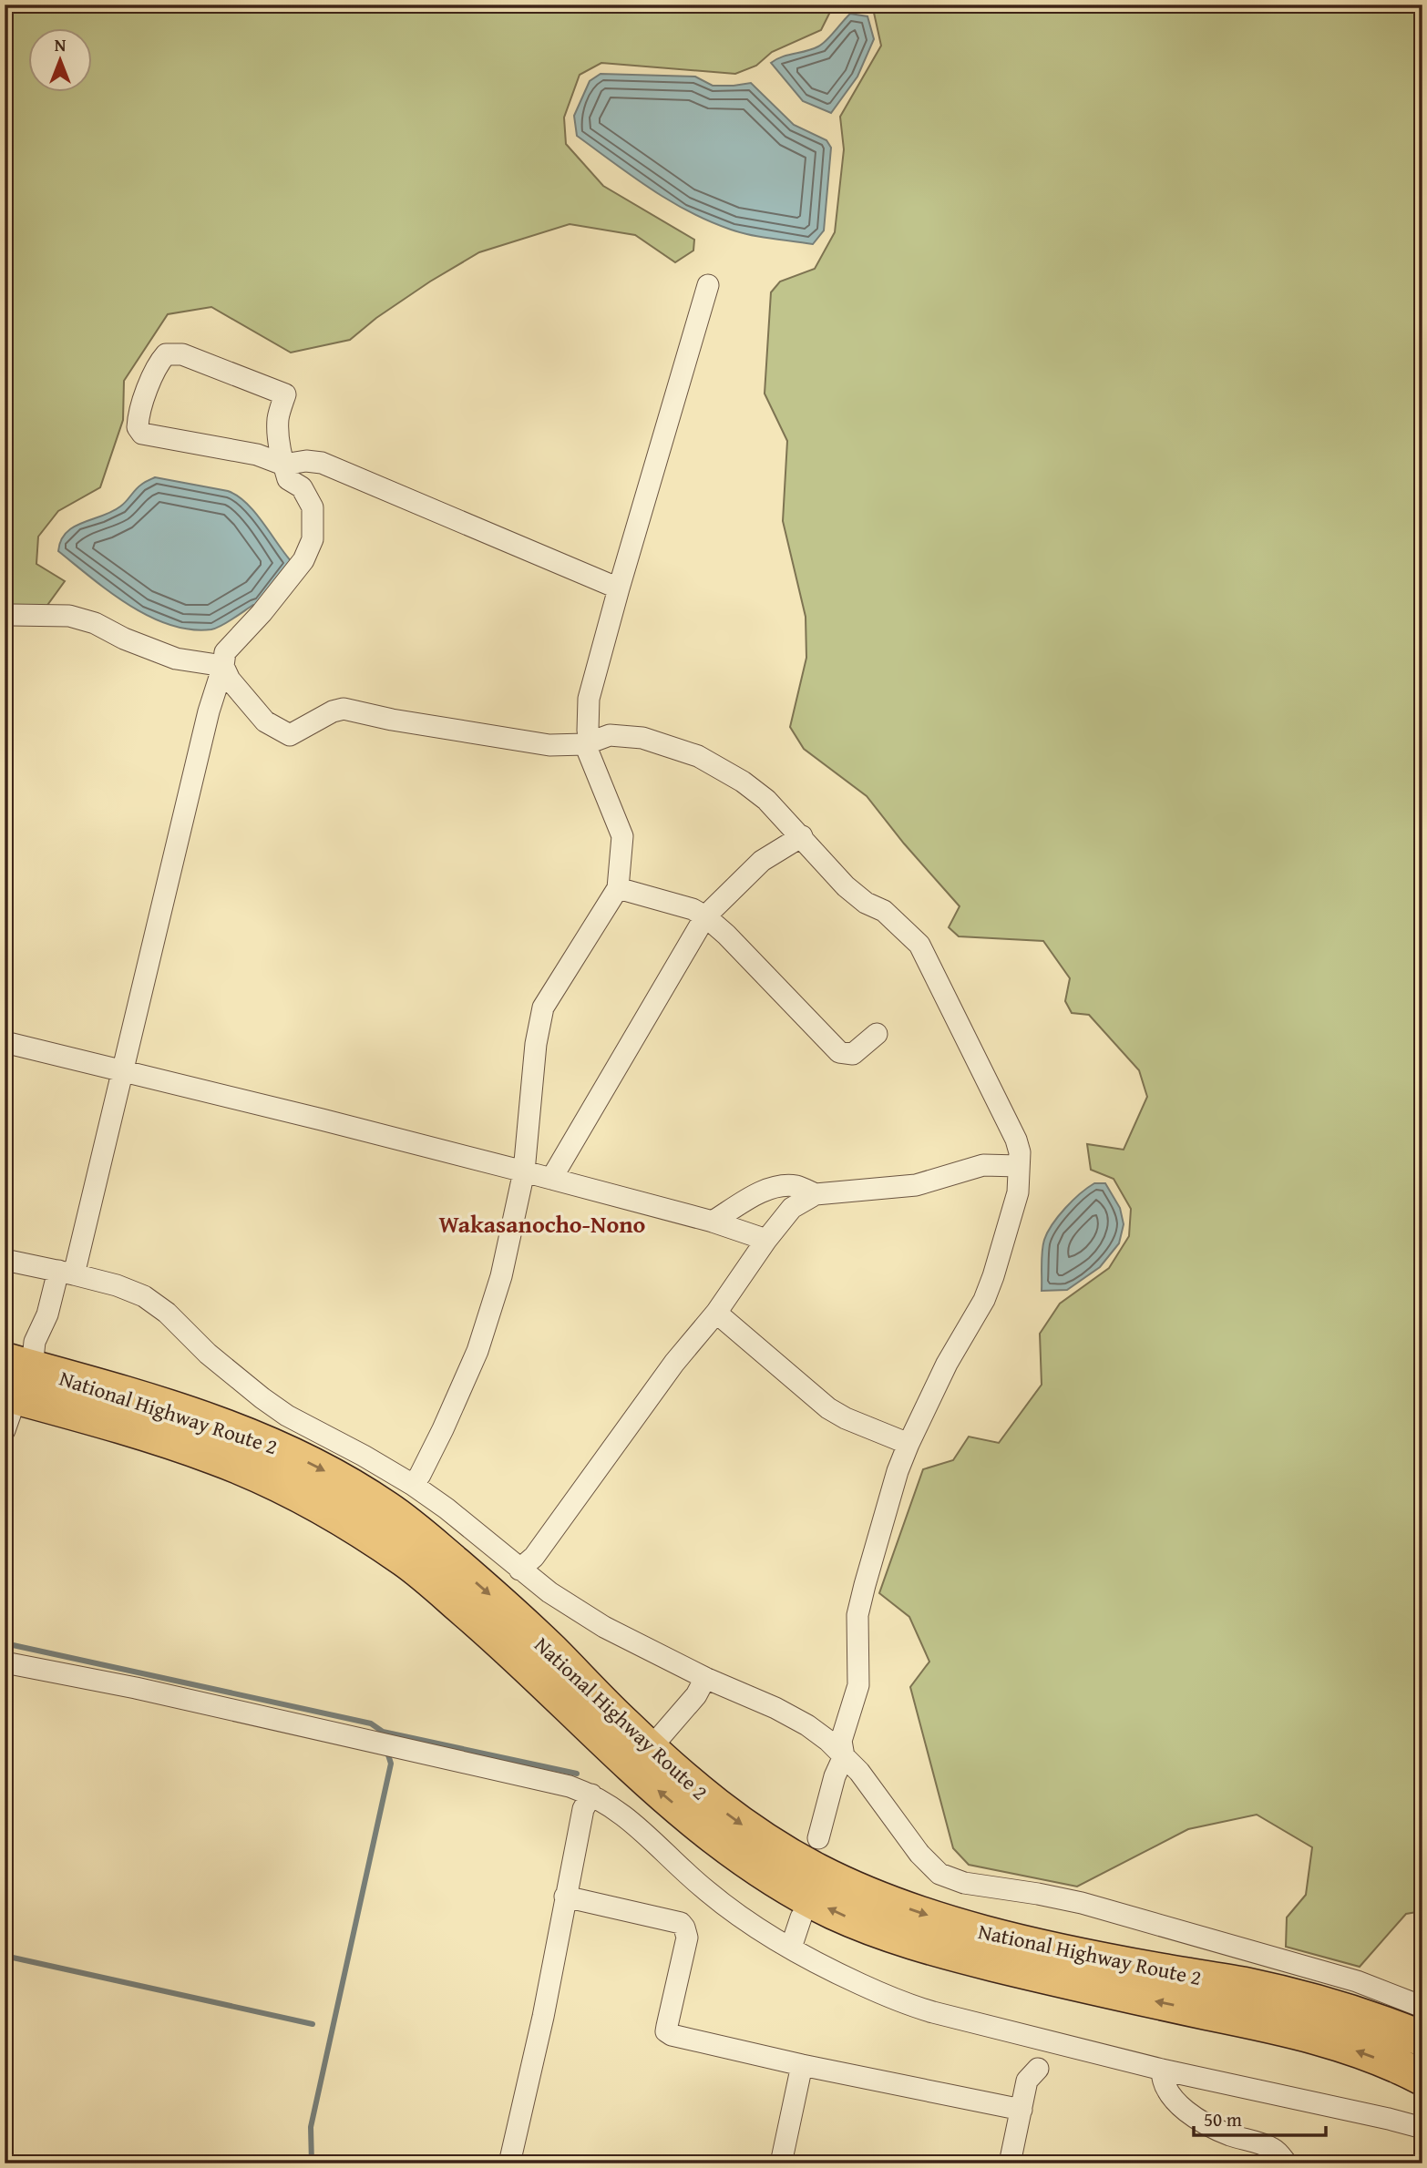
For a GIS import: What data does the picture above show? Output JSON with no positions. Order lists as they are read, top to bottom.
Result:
{
  "streets": {
    "highway": ["National Highway Route 2"]
  },
  "districts": ["Wakasanocho-Nono"],
  "scale_bar": "50 m",
  "north": "top"
}
